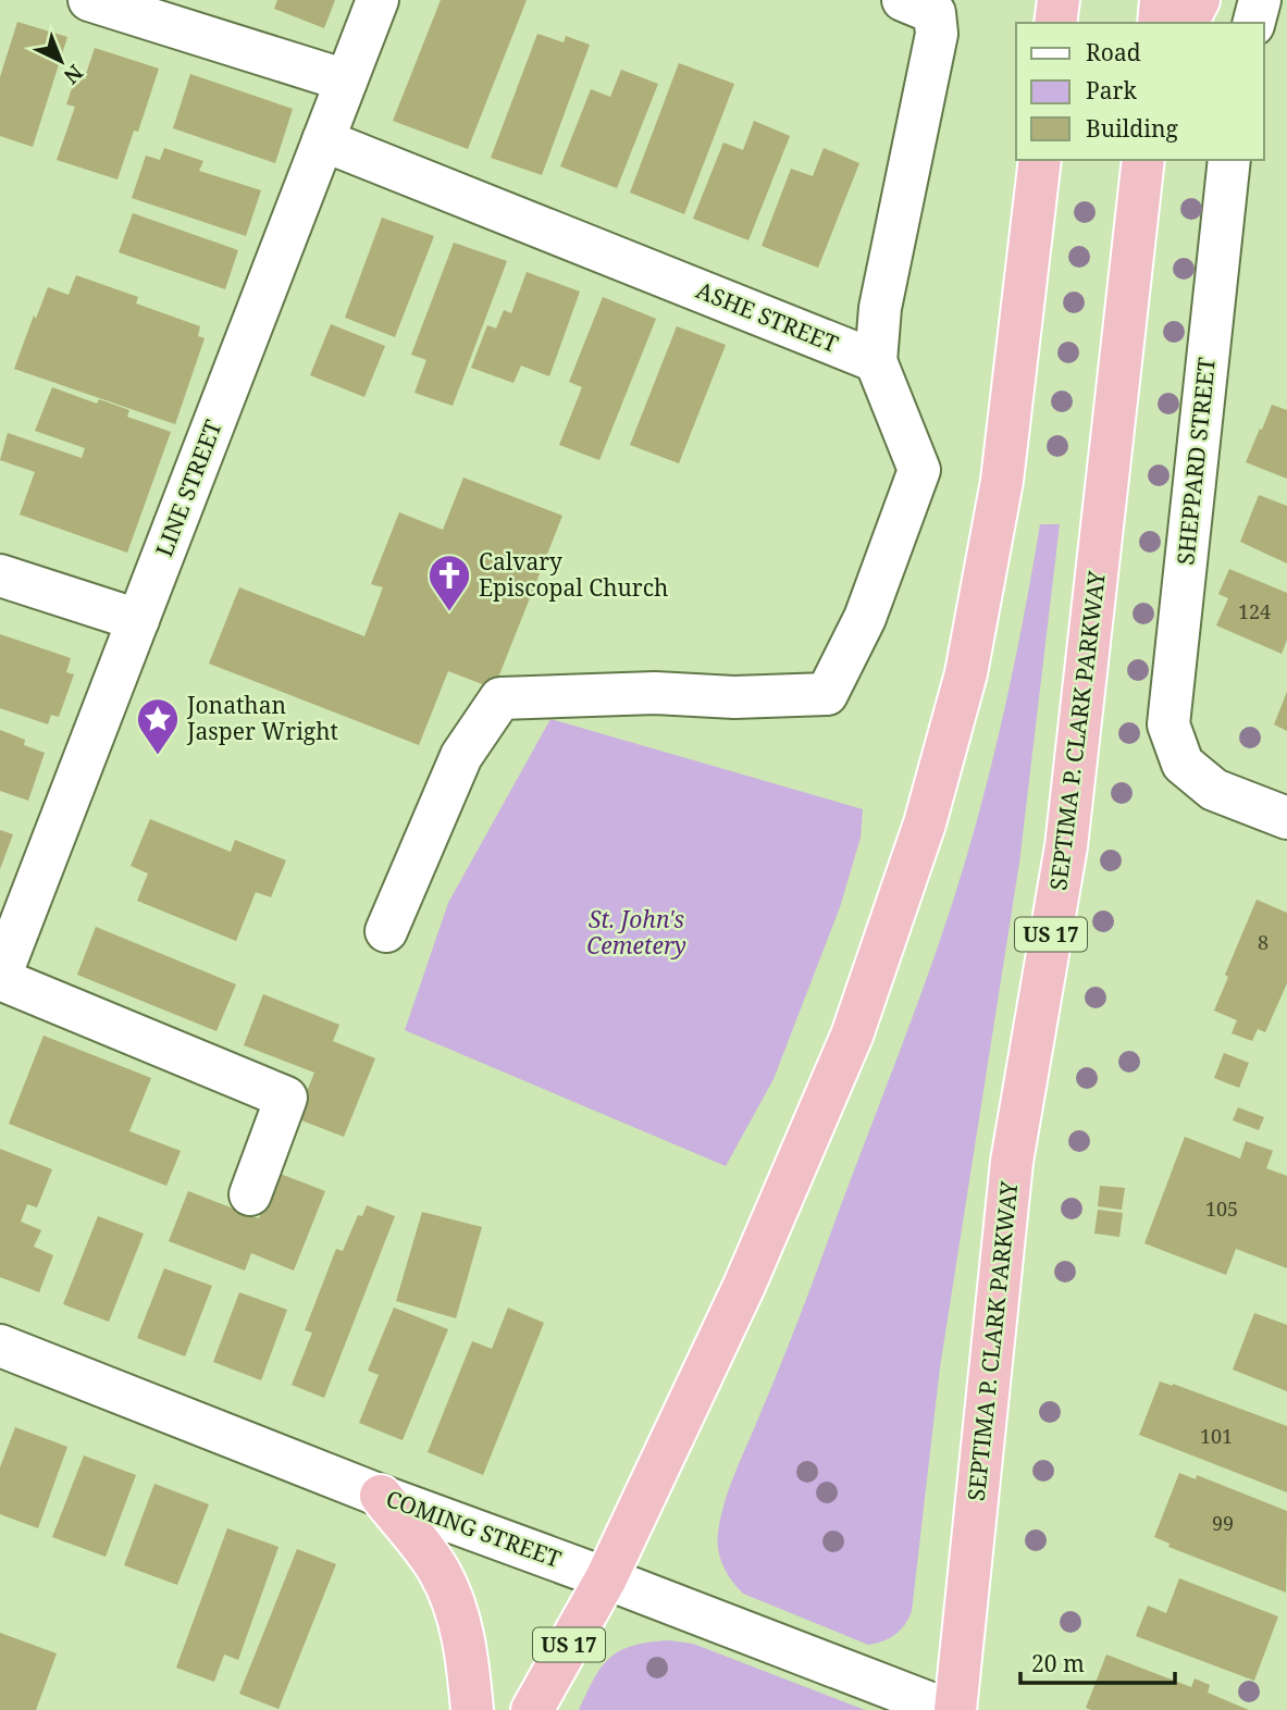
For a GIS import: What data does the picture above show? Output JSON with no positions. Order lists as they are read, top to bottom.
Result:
{
  "streets": {
    "highway": ["SEPTIMA P. CLARK PARKWAY", "US 17"],
    "street": [
      "ASHE STREET",
      "SHEPPARD STREET",
      "LINE STREET",
      "COMING STREET"
    ]
  },
  "crossings": [
    ["ASHE STREET", "LINE STREET"],
    ["US 17", "COMING STREET"]
  ],
  "parks": ["St. John's Cemetery"],
  "places": {
    "church": ["Calvary Episcopal Church"],
    "place": ["Jonathan Jasper Wright"]
  },
  "house_numbers": [
    "124",
    "8",
    "105",
    "101",
    "99"
  ],
  "legend": ["Road", "Park", "Building"],
  "scale_bar": "20 m",
  "north": "bottom right"
}
